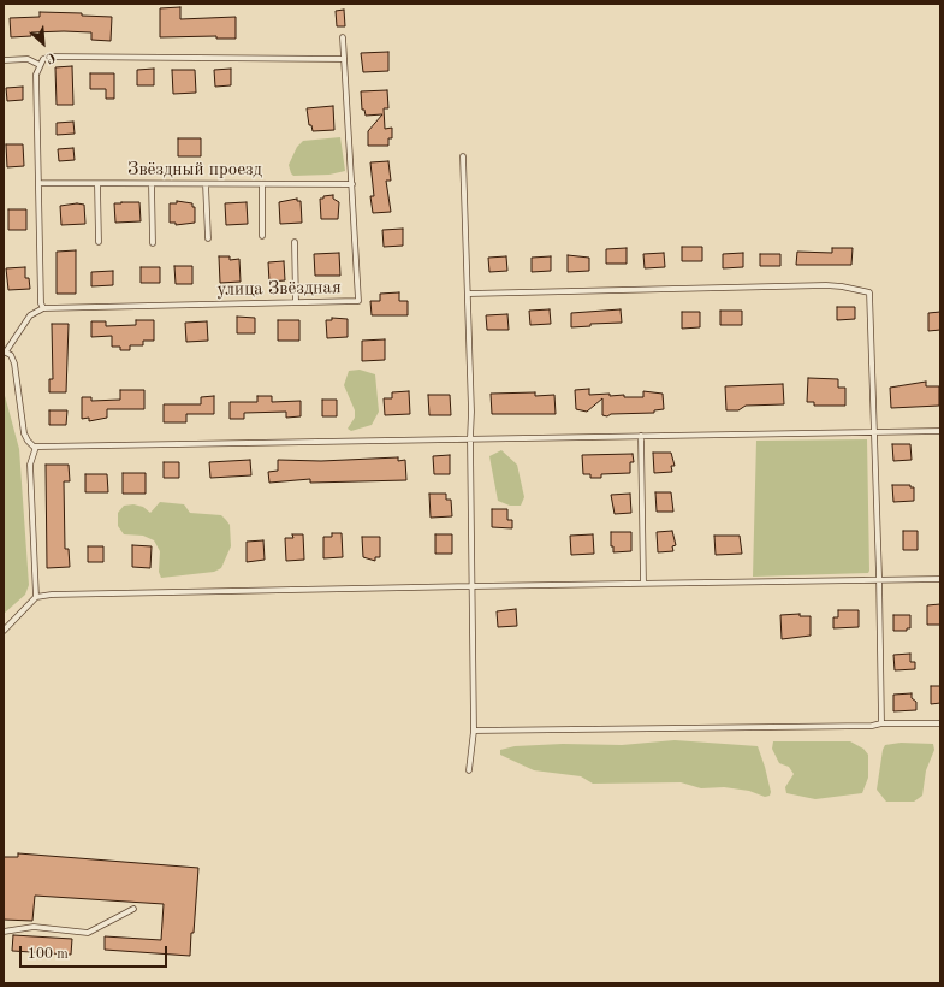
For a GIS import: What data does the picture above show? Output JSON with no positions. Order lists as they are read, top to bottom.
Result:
{
  "streets": {
    "lane": ["Звёздный проезд", "улица Звёздная"]
  },
  "crossings": [
    ["Звёздный проезд", "улица Звёздная"]
  ],
  "scale_bar": "100 m",
  "north": "bottom right"
}
